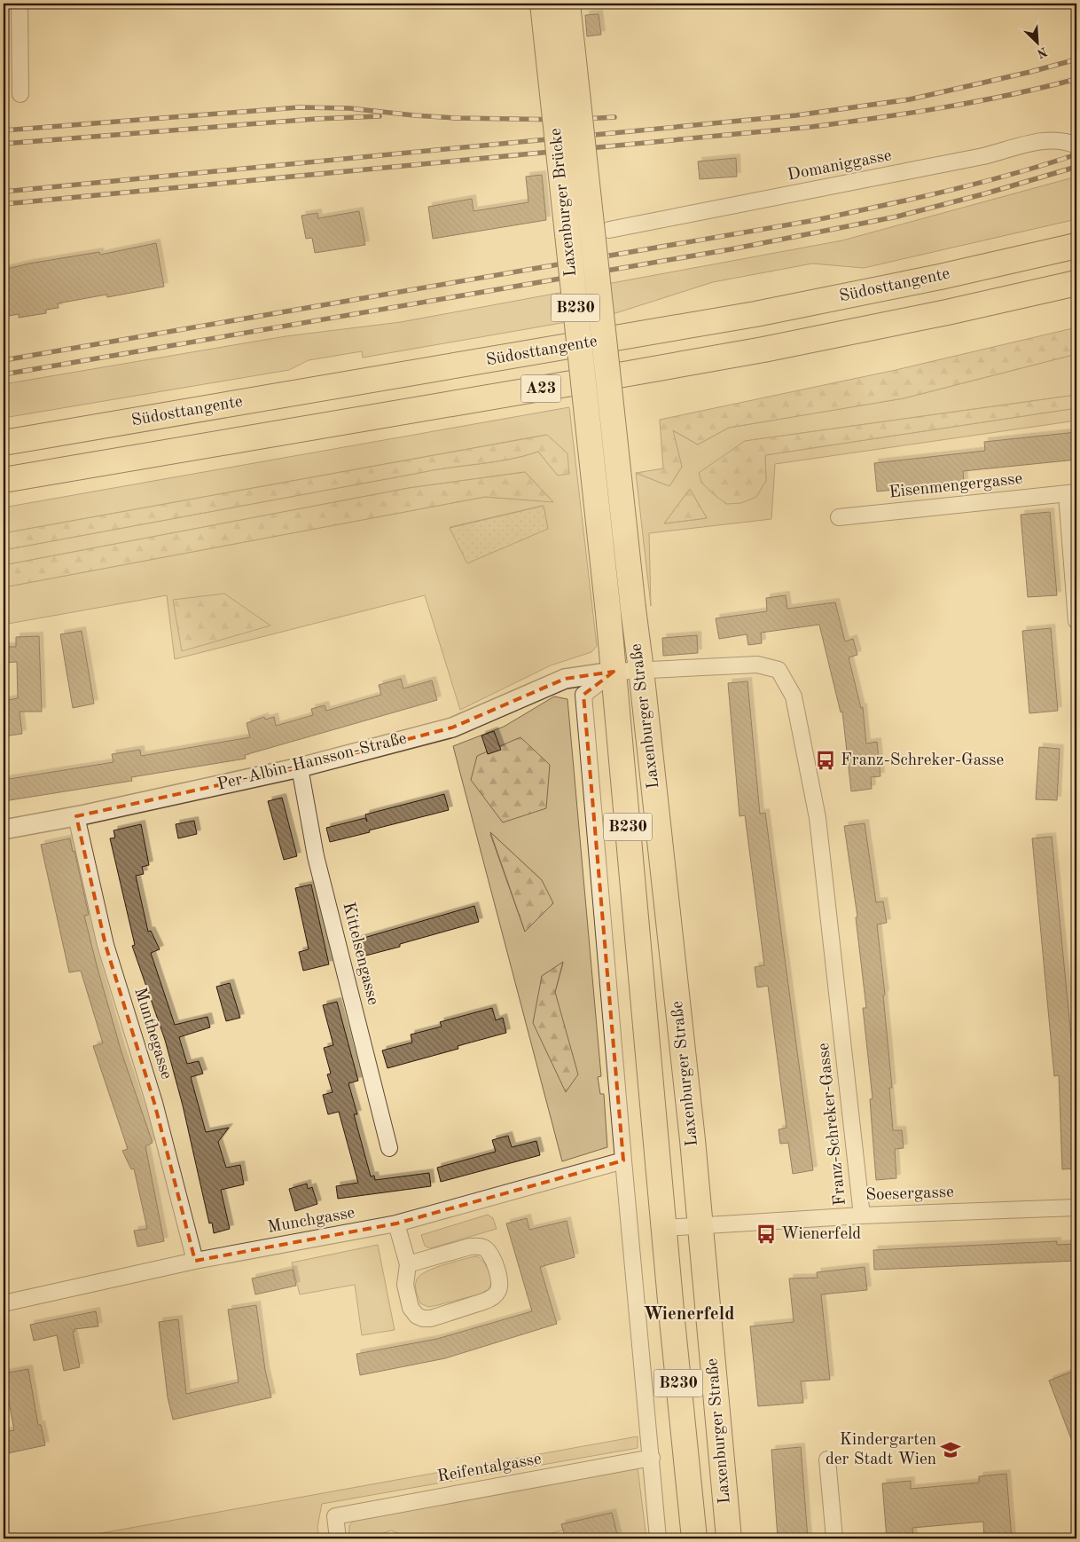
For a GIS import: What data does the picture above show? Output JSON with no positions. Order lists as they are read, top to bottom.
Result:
{
  "streets": {
    "main road": [
      "Laxenburger Brücke",
      "Südosttangente",
      "B230",
      "A23",
      "Laxenburger Straße"
    ],
    "street": [
      "Domaniggasse",
      "Eisenmengergasse",
      "Per-Albin-Hansson-Straße",
      "Kittelsengasse",
      "Munthegasse",
      "Franz-Schreker-Gasse",
      "Soesergasse",
      "Munchgasse",
      "Reifentalgasse"
    ]
  },
  "crossings": [
    ["Laxenburger Brücke", "Laxenburger Straße"],
    ["Laxenburger Straße", "Per-Albin-Hansson-Straße"],
    ["Laxenburger Straße", "Franz-Schreker-Gasse"],
    ["Laxenburger Straße", "Soesergasse"],
    ["Laxenburger Straße", "Munchgasse"],
    ["Laxenburger Straße", "Reifentalgasse"],
    ["Per-Albin-Hansson-Straße", "Kittelsengasse"],
    ["Per-Albin-Hansson-Straße", "Munthegasse"],
    ["Per-Albin-Hansson-Straße", "Franz-Schreker-Gasse"],
    ["Munthegasse", "Munchgasse"],
    ["Franz-Schreker-Gasse", "Soesergasse"]
  ],
  "districts": ["Wienerfeld"],
  "places": {
    "bus stop": ["Franz-Schreker-Gasse", "Wienerfeld"],
    "school or university": ["Kindergarten der Stadt Wien"]
  },
  "north": "bottom right"
}
